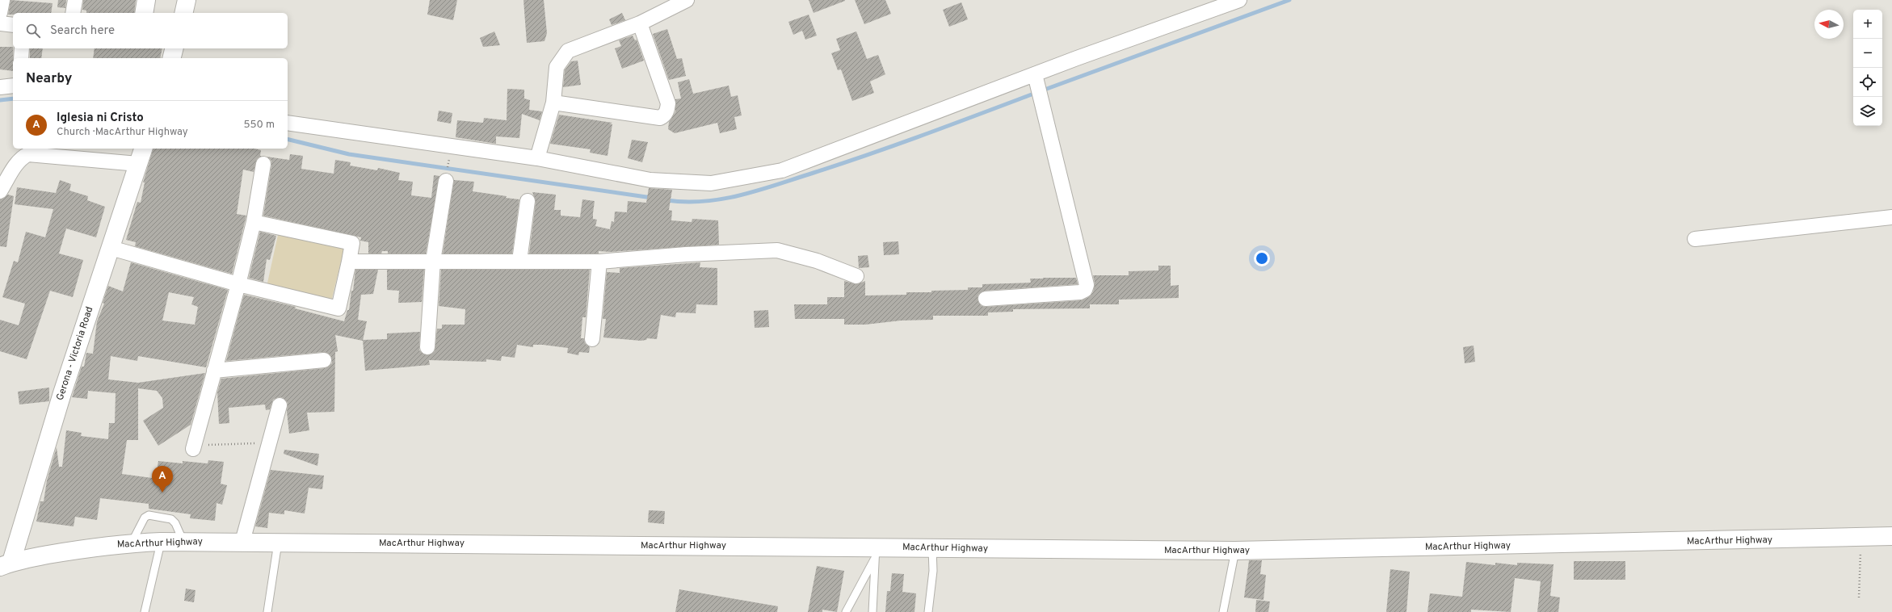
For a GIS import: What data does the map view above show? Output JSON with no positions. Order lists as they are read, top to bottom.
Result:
{
  "streets": {
    "main road": ["Gerona - Victoria Road", "MacArthur Highway"]
  },
  "crossings": [
    ["Gerona - Victoria Road", "MacArthur Highway"]
  ],
  "north": "left",
  "page": {
    "map_buttons": ["+", "−"],
    "search": "Search here",
    "heading": "Nearby",
    "list": [
      {
        "mark": "A",
        "name": "Iglesia ni Cristo",
        "note": "Church · MacArthur Highway",
        "value": "550 m"
      }
    ],
    "pins": "A"
  }
}
